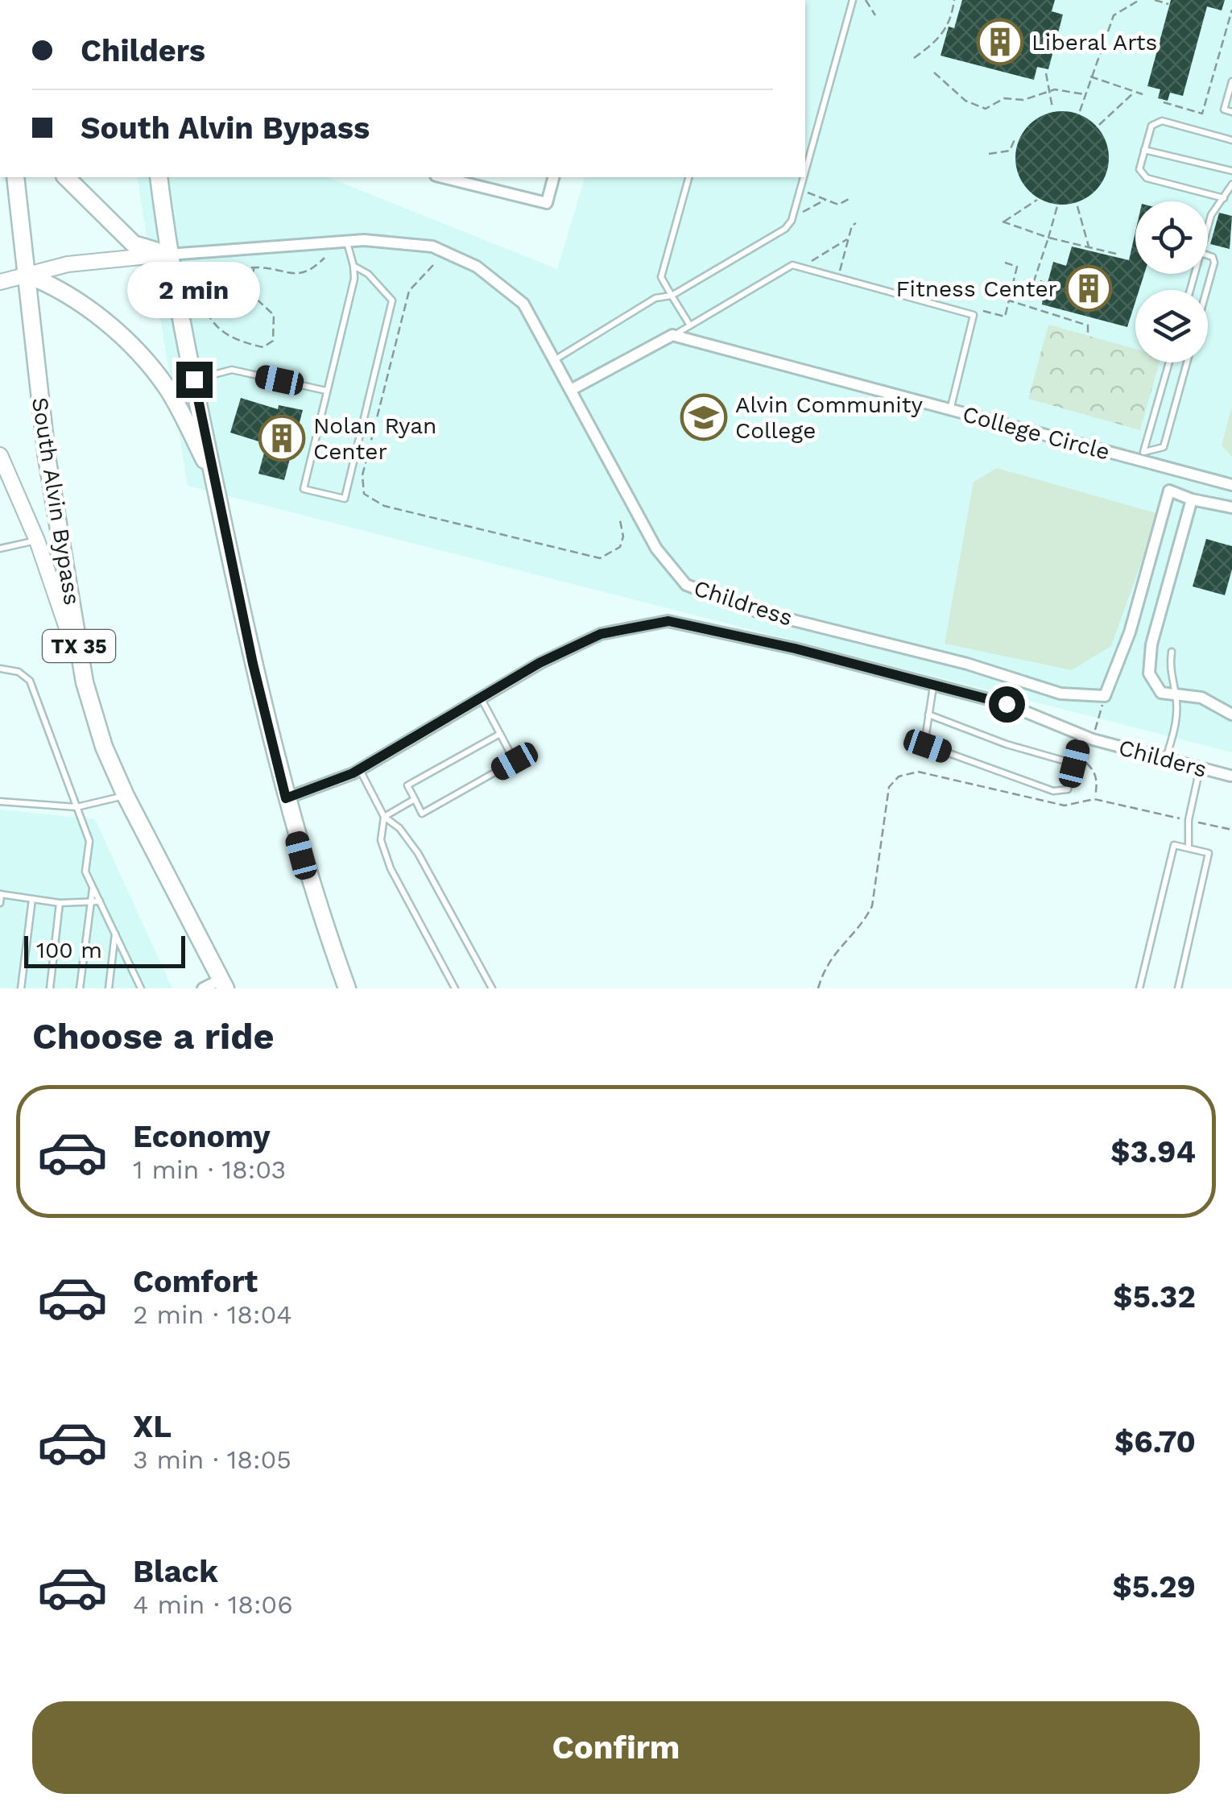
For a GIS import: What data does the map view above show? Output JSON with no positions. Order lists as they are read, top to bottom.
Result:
{
  "streets": {
    "main road": ["South Alvin Bypass", "TX 35"],
    "street": ["College Circle", "Childress", "Childers"]
  },
  "places": {
    "building": ["Liberal Arts", "Fitness Center", "Nolan Ryan Center"],
    "school or university": ["Alvin Community College"]
  },
  "scale_bar": "100 m",
  "page": {
    "banner": ["Childers", "South Alvin Bypass"],
    "bubble": "2 min",
    "scale": "100 m",
    "heading": "Choose a ride",
    "list": [
      {
        "name": "Economy",
        "note": "1 min · 18:03",
        "value": "$3.94"
      },
      {
        "name": "Comfort",
        "note": "2 min · 18:04",
        "value": "$5.32"
      },
      {
        "name": "XL",
        "note": "3 min · 18:05",
        "value": "$6.70"
      },
      {
        "name": "Black",
        "note": "4 min · 18:06",
        "value": "$5.29"
      }
    ],
    "buttons": "Confirm"
  }
}
